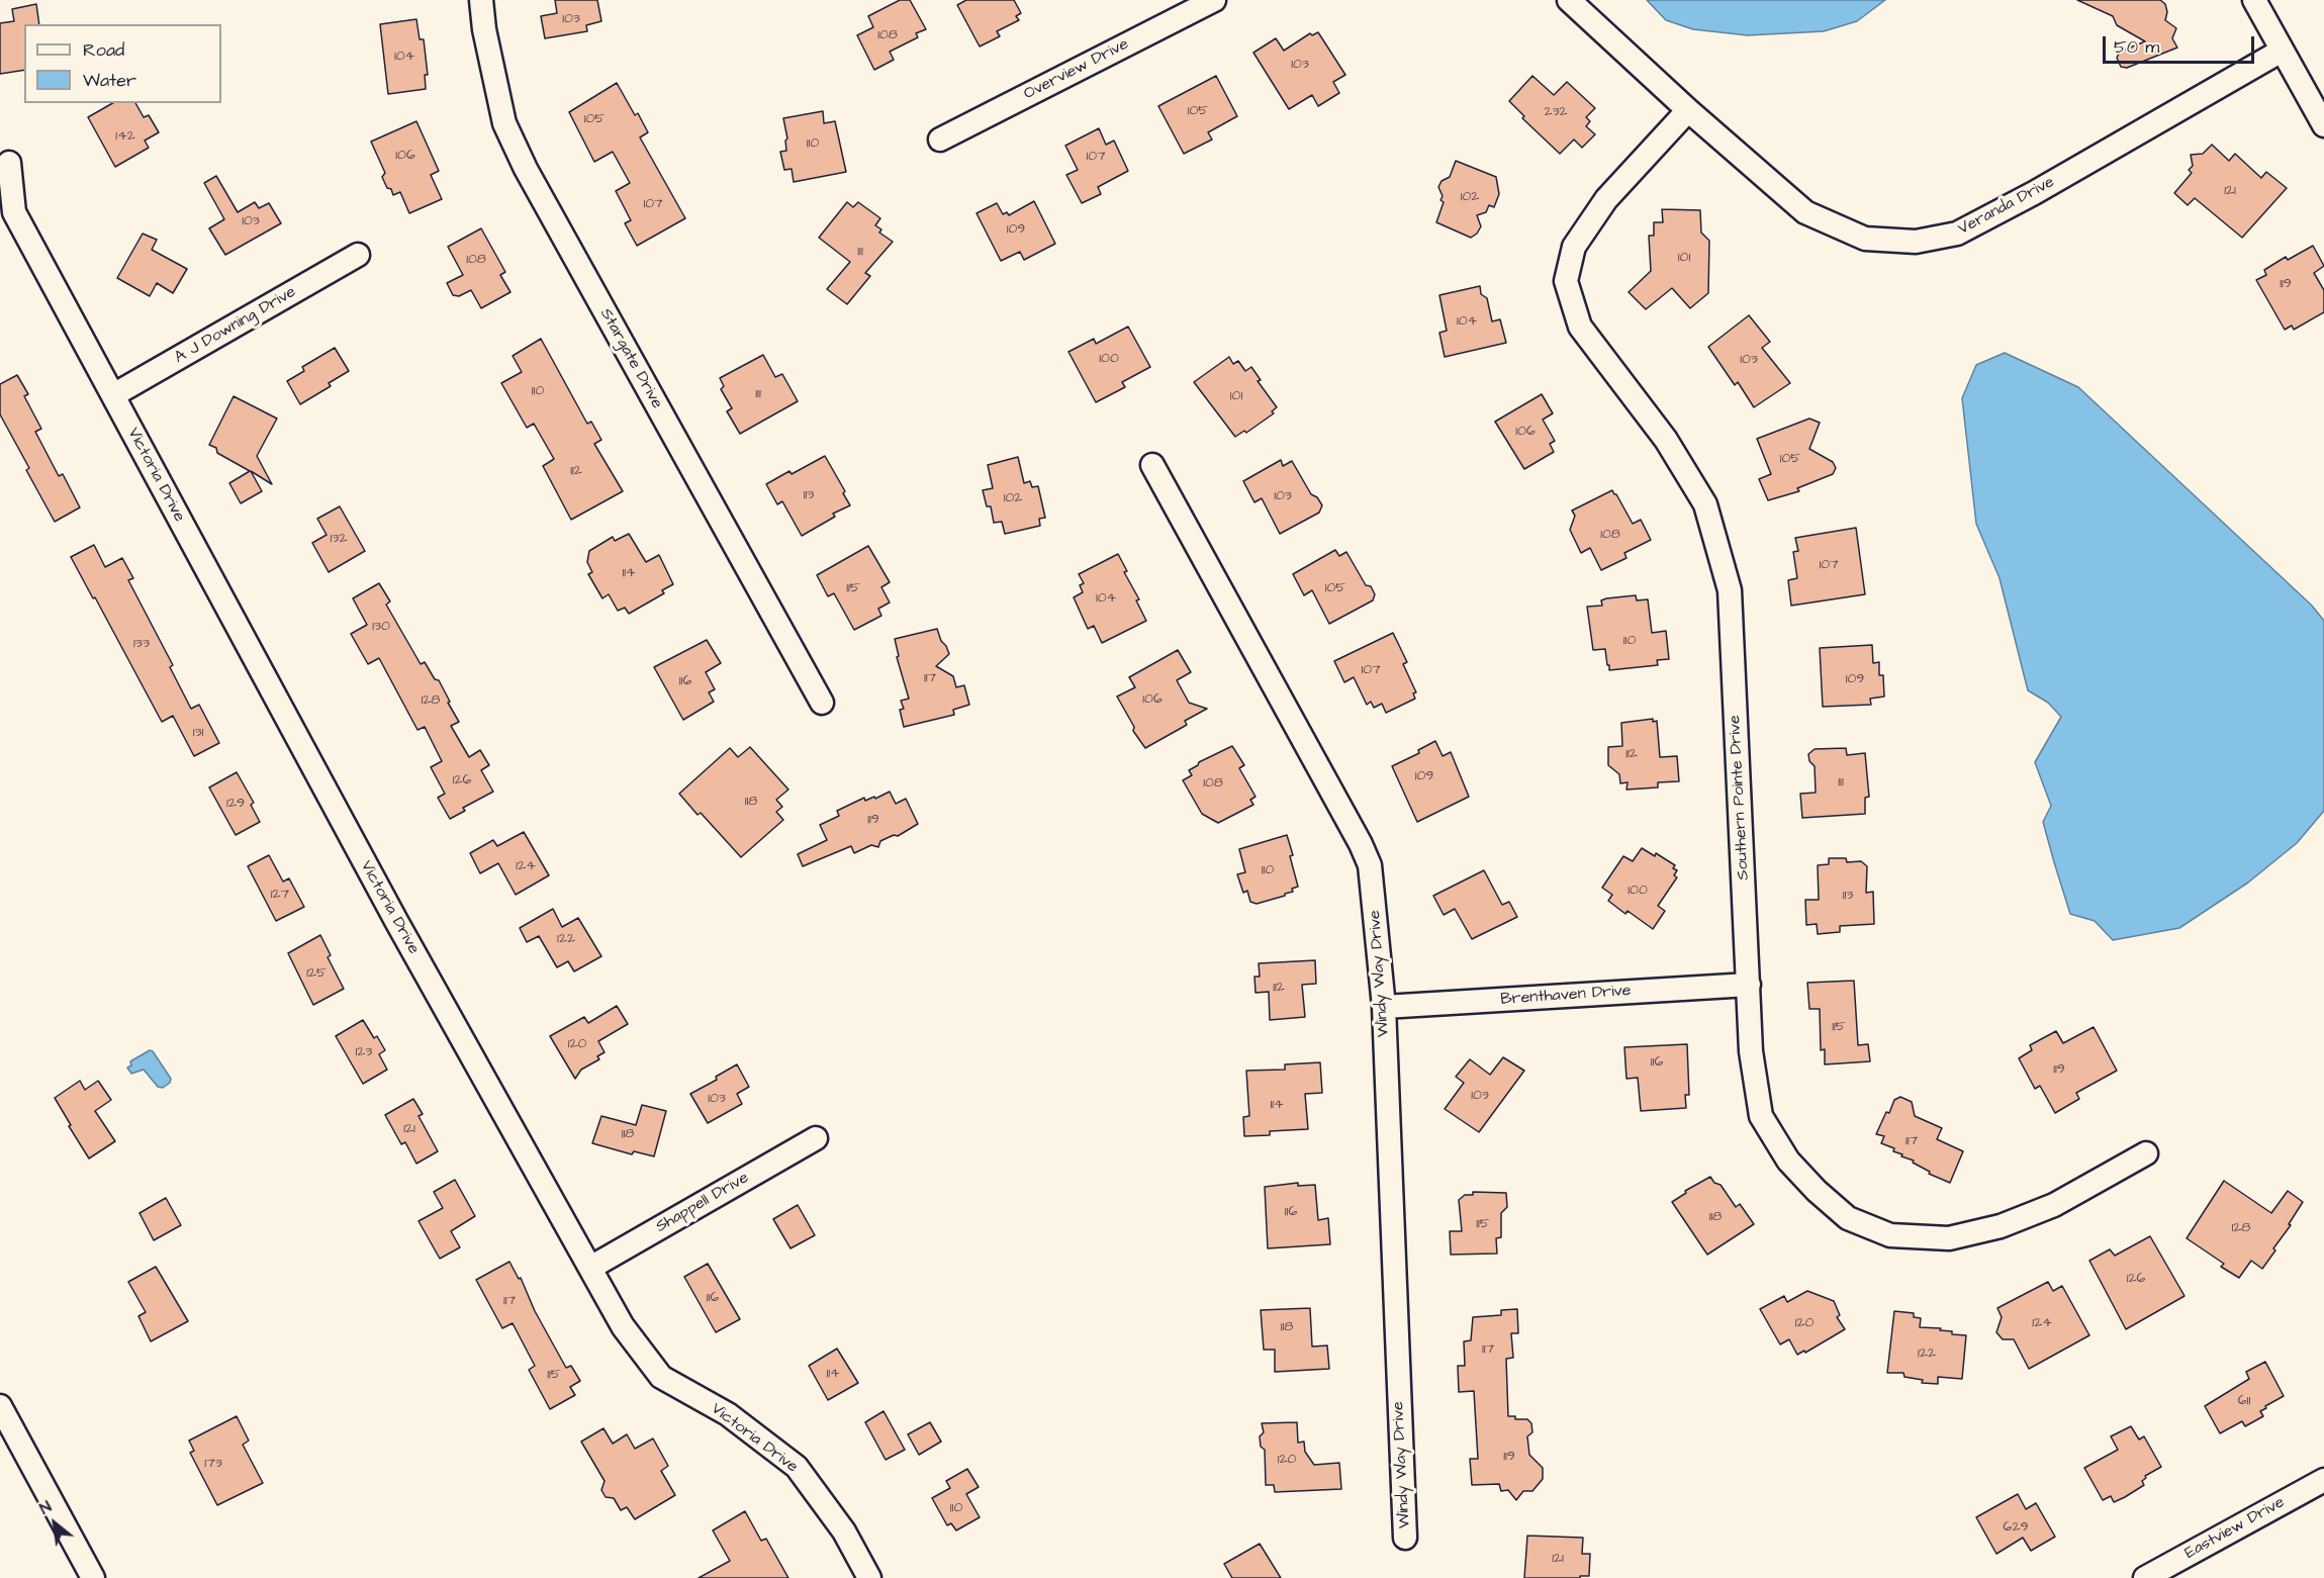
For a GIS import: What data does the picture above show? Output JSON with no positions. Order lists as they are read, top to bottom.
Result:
{
  "streets": {
    "street": [
      "Overview Drive",
      "Veranda Drive",
      "A J Downing Drive",
      "Stargate Drive",
      "Victoria Drive",
      "Southern Pointe Drive",
      "Windy Way Drive",
      "Brenthaven Drive",
      "Shappell Drive",
      "Eastview Drive"
    ]
  },
  "crossings": [
    ["Veranda Drive", "Southern Pointe Drive"],
    ["A J Downing Drive", "Victoria Drive"],
    ["Victoria Drive", "Shappell Drive"],
    ["Southern Pointe Drive", "Brenthaven Drive"],
    ["Windy Way Drive", "Brenthaven Drive"]
  ],
  "house_numbers": [
    "103",
    "108",
    "104",
    "103",
    "105",
    "232",
    "105",
    "142",
    "110",
    "106",
    "107",
    "121",
    "102",
    "107",
    "103",
    "109",
    "111",
    "101",
    "108",
    "119",
    "104",
    "100",
    "103",
    "110",
    "111",
    "101",
    "106",
    "105",
    "112",
    "113",
    "103",
    "102",
    "108",
    "132",
    "107",
    "114",
    "115",
    "105",
    "104",
    "130",
    "110",
    "133",
    "107",
    "117",
    "109",
    "116",
    "106",
    "128",
    "131",
    "112",
    "109",
    "126",
    "111",
    "108",
    "118",
    "129",
    "119",
    "124",
    "110",
    "100",
    "127",
    "113",
    "122",
    "125",
    "112",
    "115",
    "120",
    "123",
    "116",
    "119",
    "103",
    "103",
    "114",
    "121",
    "118",
    "117",
    "116",
    "118",
    "115",
    "128",
    "126",
    "116",
    "117",
    "120",
    "124",
    "118",
    "117",
    "122",
    "114",
    "115",
    "611",
    "119",
    "120",
    "173",
    "110",
    "629",
    "121"
  ],
  "legend": ["Road", "Water"],
  "scale_bar": "50 m",
  "north": "top left"
}
